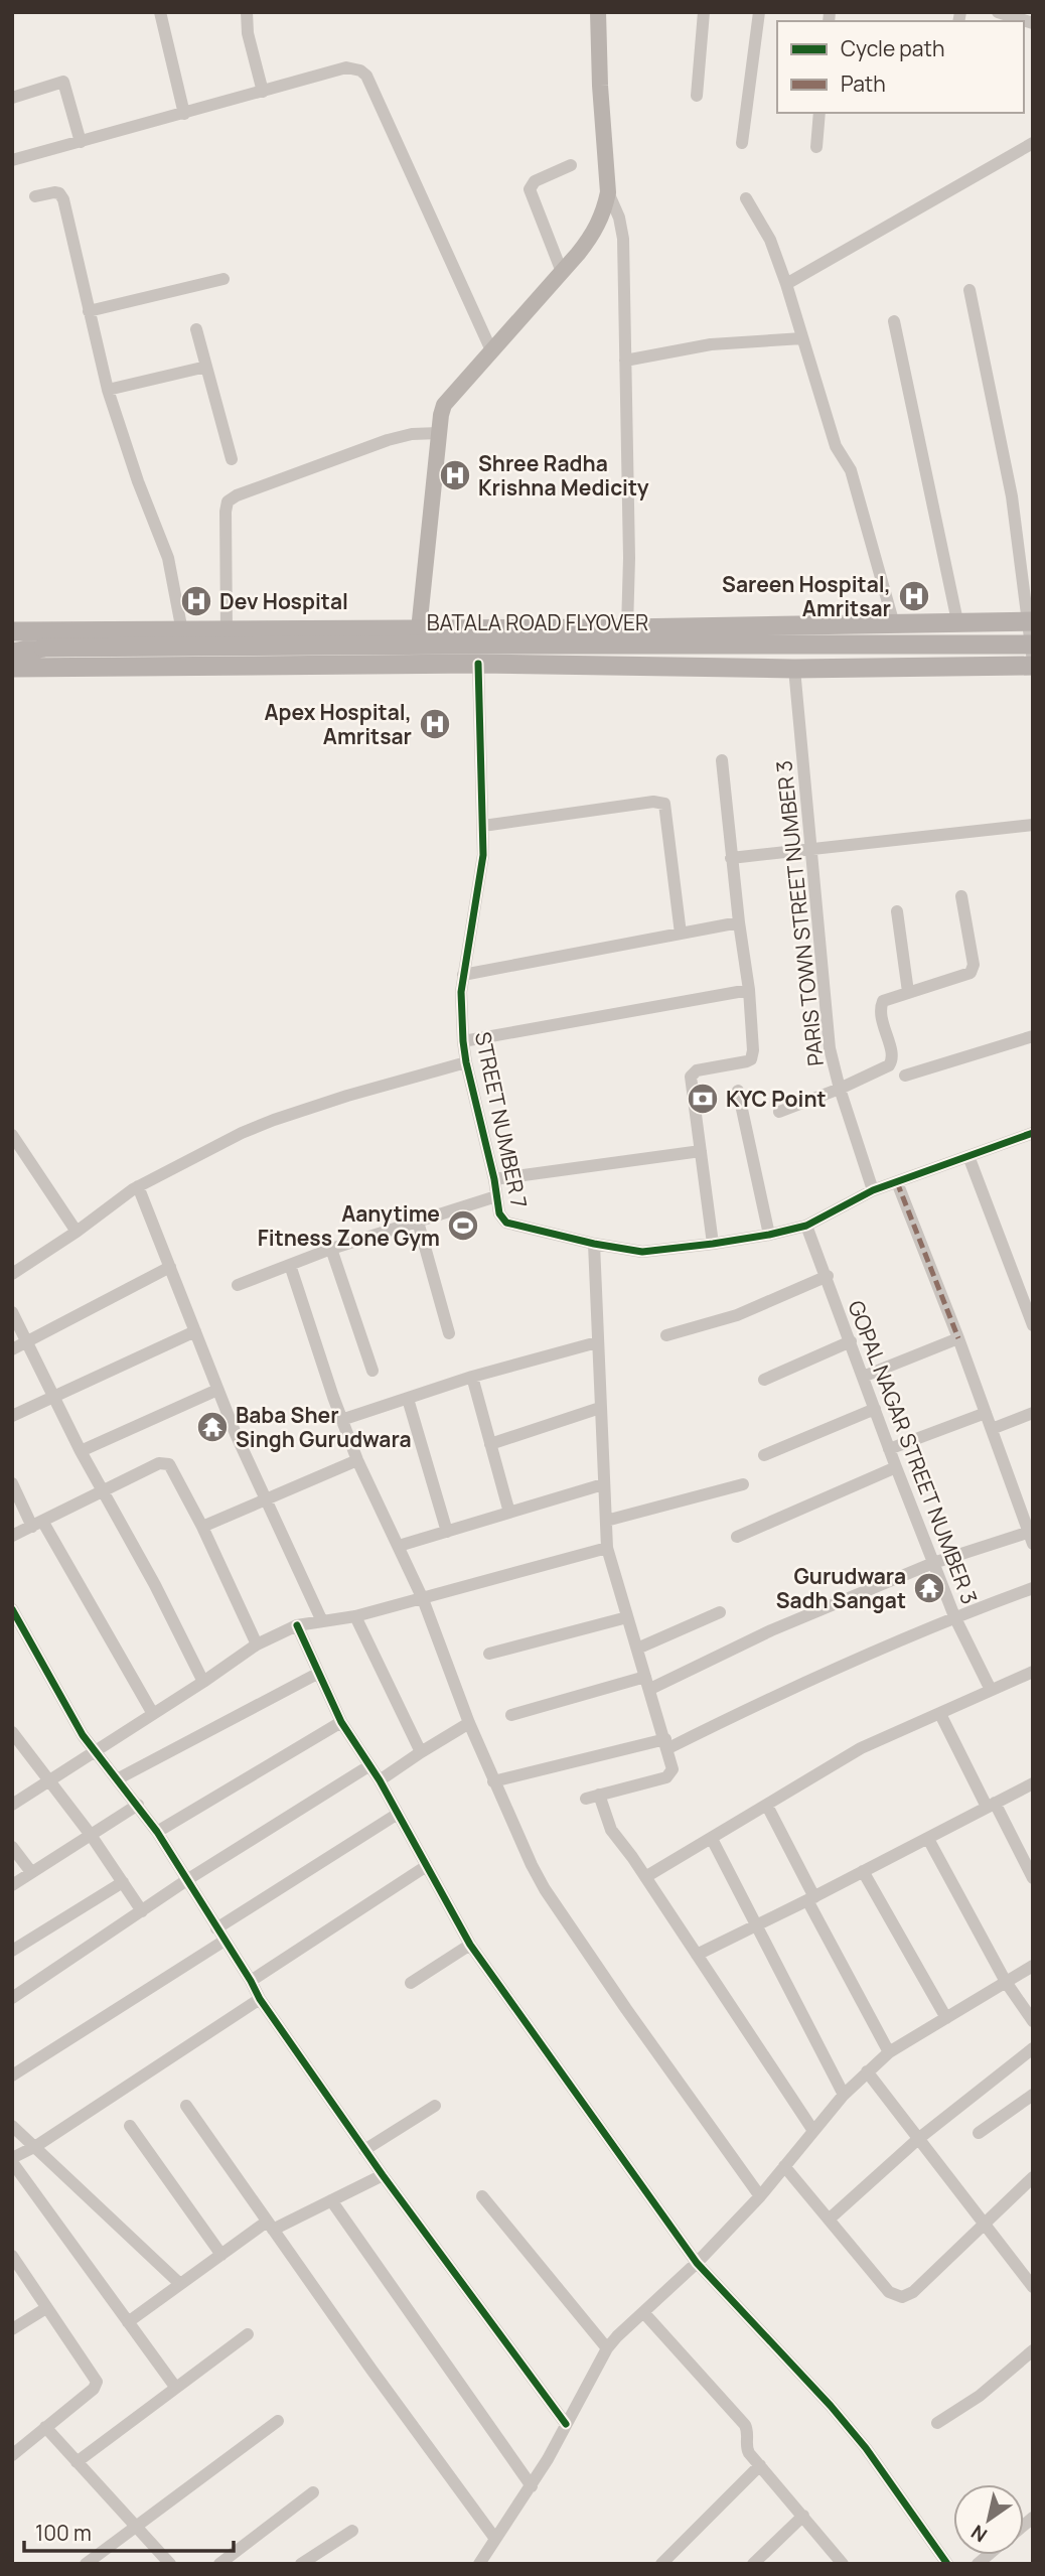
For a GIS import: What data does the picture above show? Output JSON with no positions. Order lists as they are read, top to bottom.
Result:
{
  "streets": {
    "main road": ["BATALA ROAD FLYOVER"],
    "street": ["PARIS TOWN STREET NUMBER 3", "STREET NUMBER 7", "GOPAL NAGAR STREET NUMBER 3"]
  },
  "crossings": [
    ["PARIS TOWN STREET NUMBER 3", "STREET NUMBER 7"],
    ["STREET NUMBER 7", "GOPAL NAGAR STREET NUMBER 3"]
  ],
  "places": {
    "hospital": [
      "Shree Radha Krishna Medicity",
      "Sareen Hospital, Amritsar",
      "Dev Hospital",
      "Apex Hospital, Amritsar"
    ],
    "bank": ["KYC Point"],
    "sports": ["Aanytime Fitness Zone Gym"],
    "temple": ["Baba Sher Singh Gurudwara", "Gurudwara Sadh Sangat"]
  },
  "legend": ["Cycle path", "Path"],
  "scale_bar": "100 m",
  "north": "bottom left"
}
